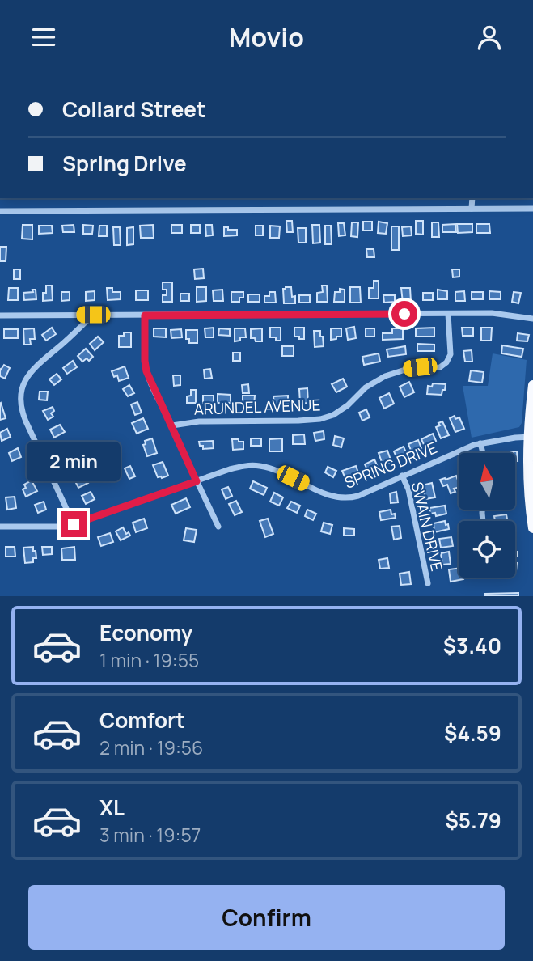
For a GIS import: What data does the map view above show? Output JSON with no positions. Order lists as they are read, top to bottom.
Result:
{
  "streets": {
    "street": ["ARUNDEL AVENUE", "SPRING DRIVE", "SWAIN DRIVE"]
  },
  "crossings": [
    ["SPRING DRIVE", "SWAIN DRIVE"]
  ],
  "north": "top",
  "page": {
    "header": "Movio",
    "banner": ["Collard Street", "Spring Drive"],
    "bubble": "2 min",
    "list": [
      {
        "name": "Economy",
        "note": "1 min · 19:55",
        "value": "$3.40"
      },
      {
        "name": "Comfort",
        "note": "2 min · 19:56",
        "value": "$4.59"
      },
      {
        "name": "XL",
        "note": "3 min · 19:57",
        "value": "$5.79"
      }
    ],
    "buttons": "Confirm"
  }
}
